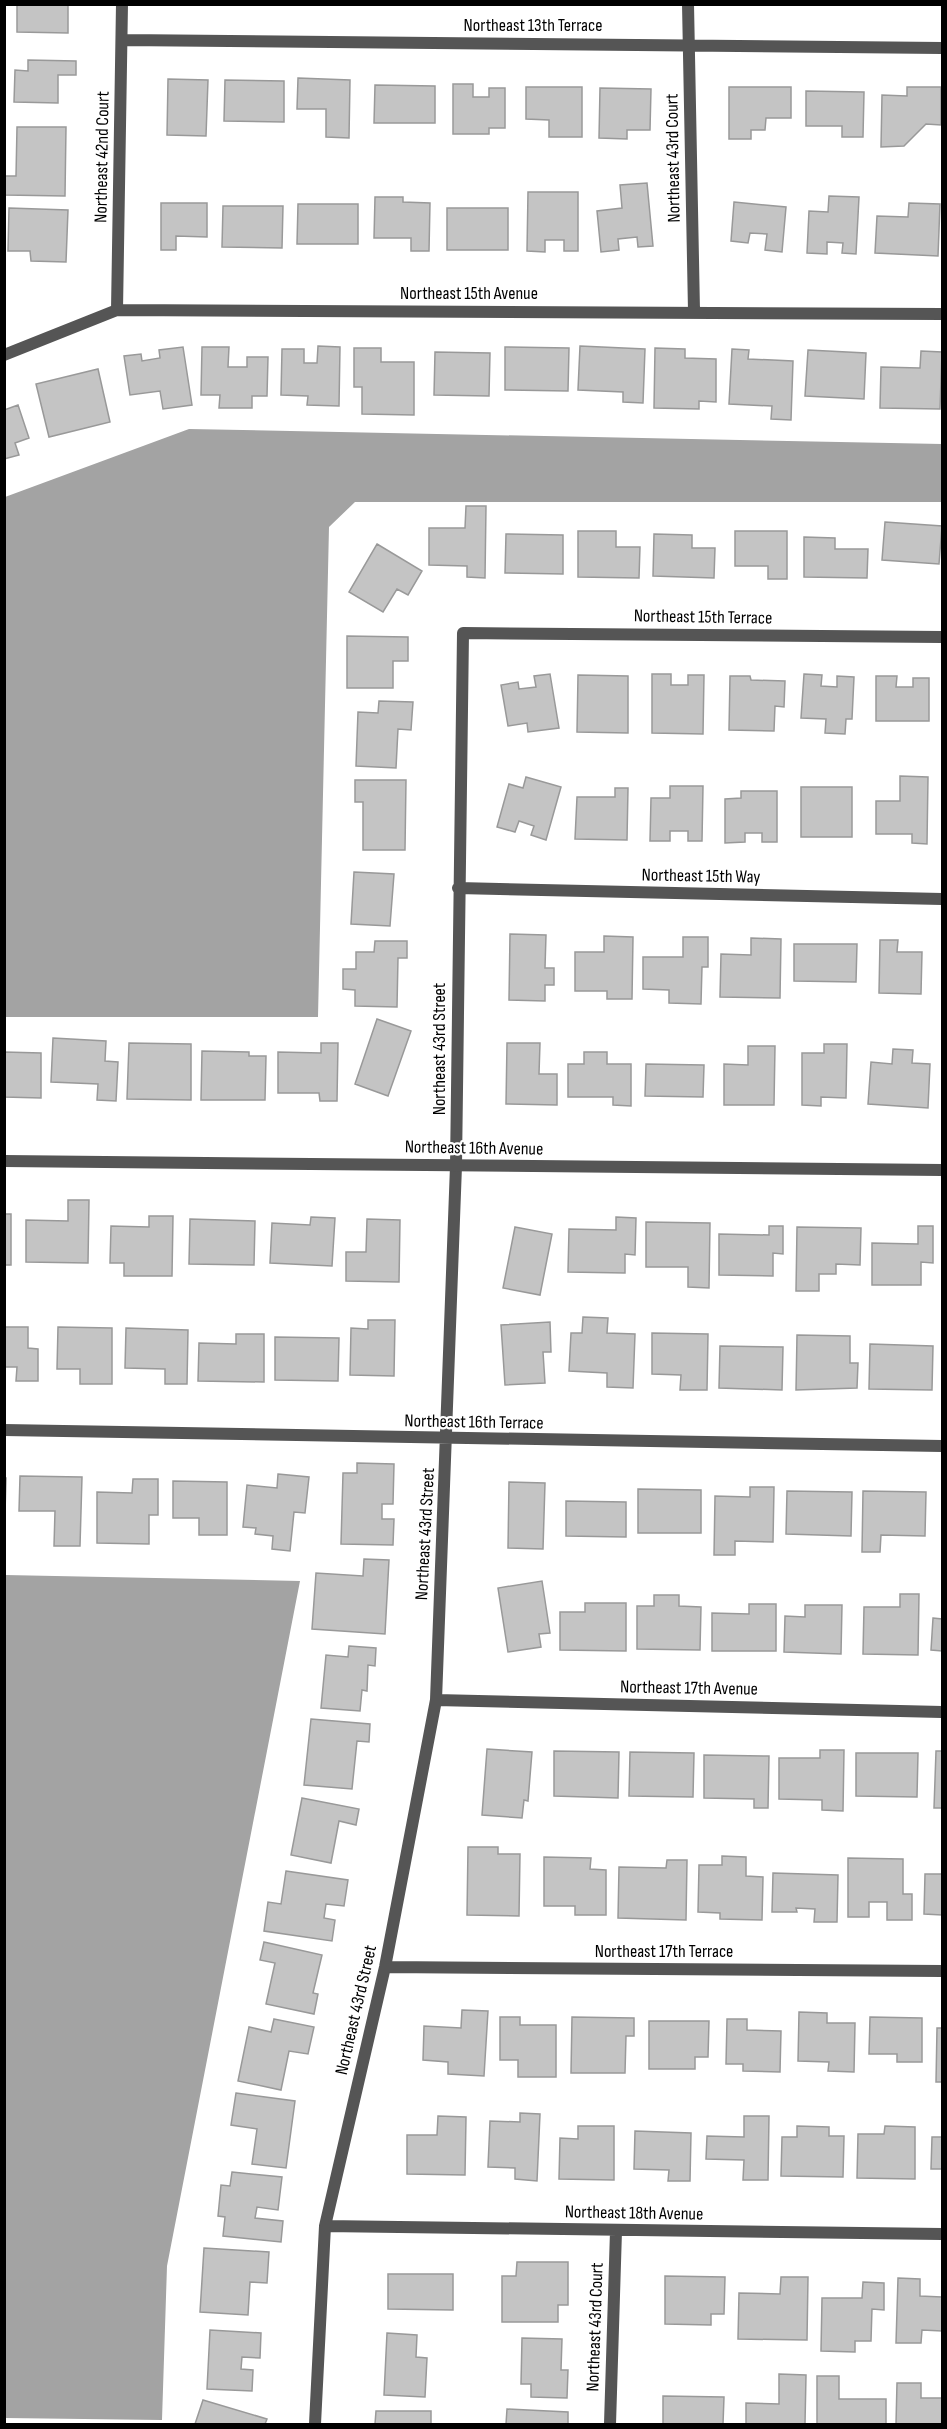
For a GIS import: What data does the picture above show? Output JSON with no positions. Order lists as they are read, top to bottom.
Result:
{
  "streets": {
    "street": [
      "Northeast 13th Terrace",
      "Northeast 42nd Court",
      "Northeast 43rd Court",
      "Northeast 15th Avenue",
      "Northeast 15th Terrace",
      "Northeast 15th Way",
      "Northeast 43rd Street",
      "Northeast 16th Avenue",
      "Northeast 16th Terrace",
      "Northeast 17th Avenue",
      "Northeast 17th Terrace",
      "Northeast 18th Avenue"
    ]
  },
  "crossings": [
    ["Northeast 13th Terrace", "Northeast 42nd Court"],
    ["Northeast 13th Terrace", "Northeast 43rd Court"],
    ["Northeast 42nd Court", "Northeast 15th Avenue"],
    ["Northeast 43rd Court", "Northeast 15th Avenue"],
    ["Northeast 43rd Court", "Northeast 18th Avenue"],
    ["Northeast 15th Terrace", "Northeast 43rd Street"],
    ["Northeast 15th Way", "Northeast 43rd Street"],
    ["Northeast 43rd Street", "Northeast 16th Avenue"],
    ["Northeast 43rd Street", "Northeast 16th Terrace"],
    ["Northeast 43rd Street", "Northeast 17th Avenue"],
    ["Northeast 43rd Street", "Northeast 17th Terrace"],
    ["Northeast 43rd Street", "Northeast 18th Avenue"]
  ]
}
